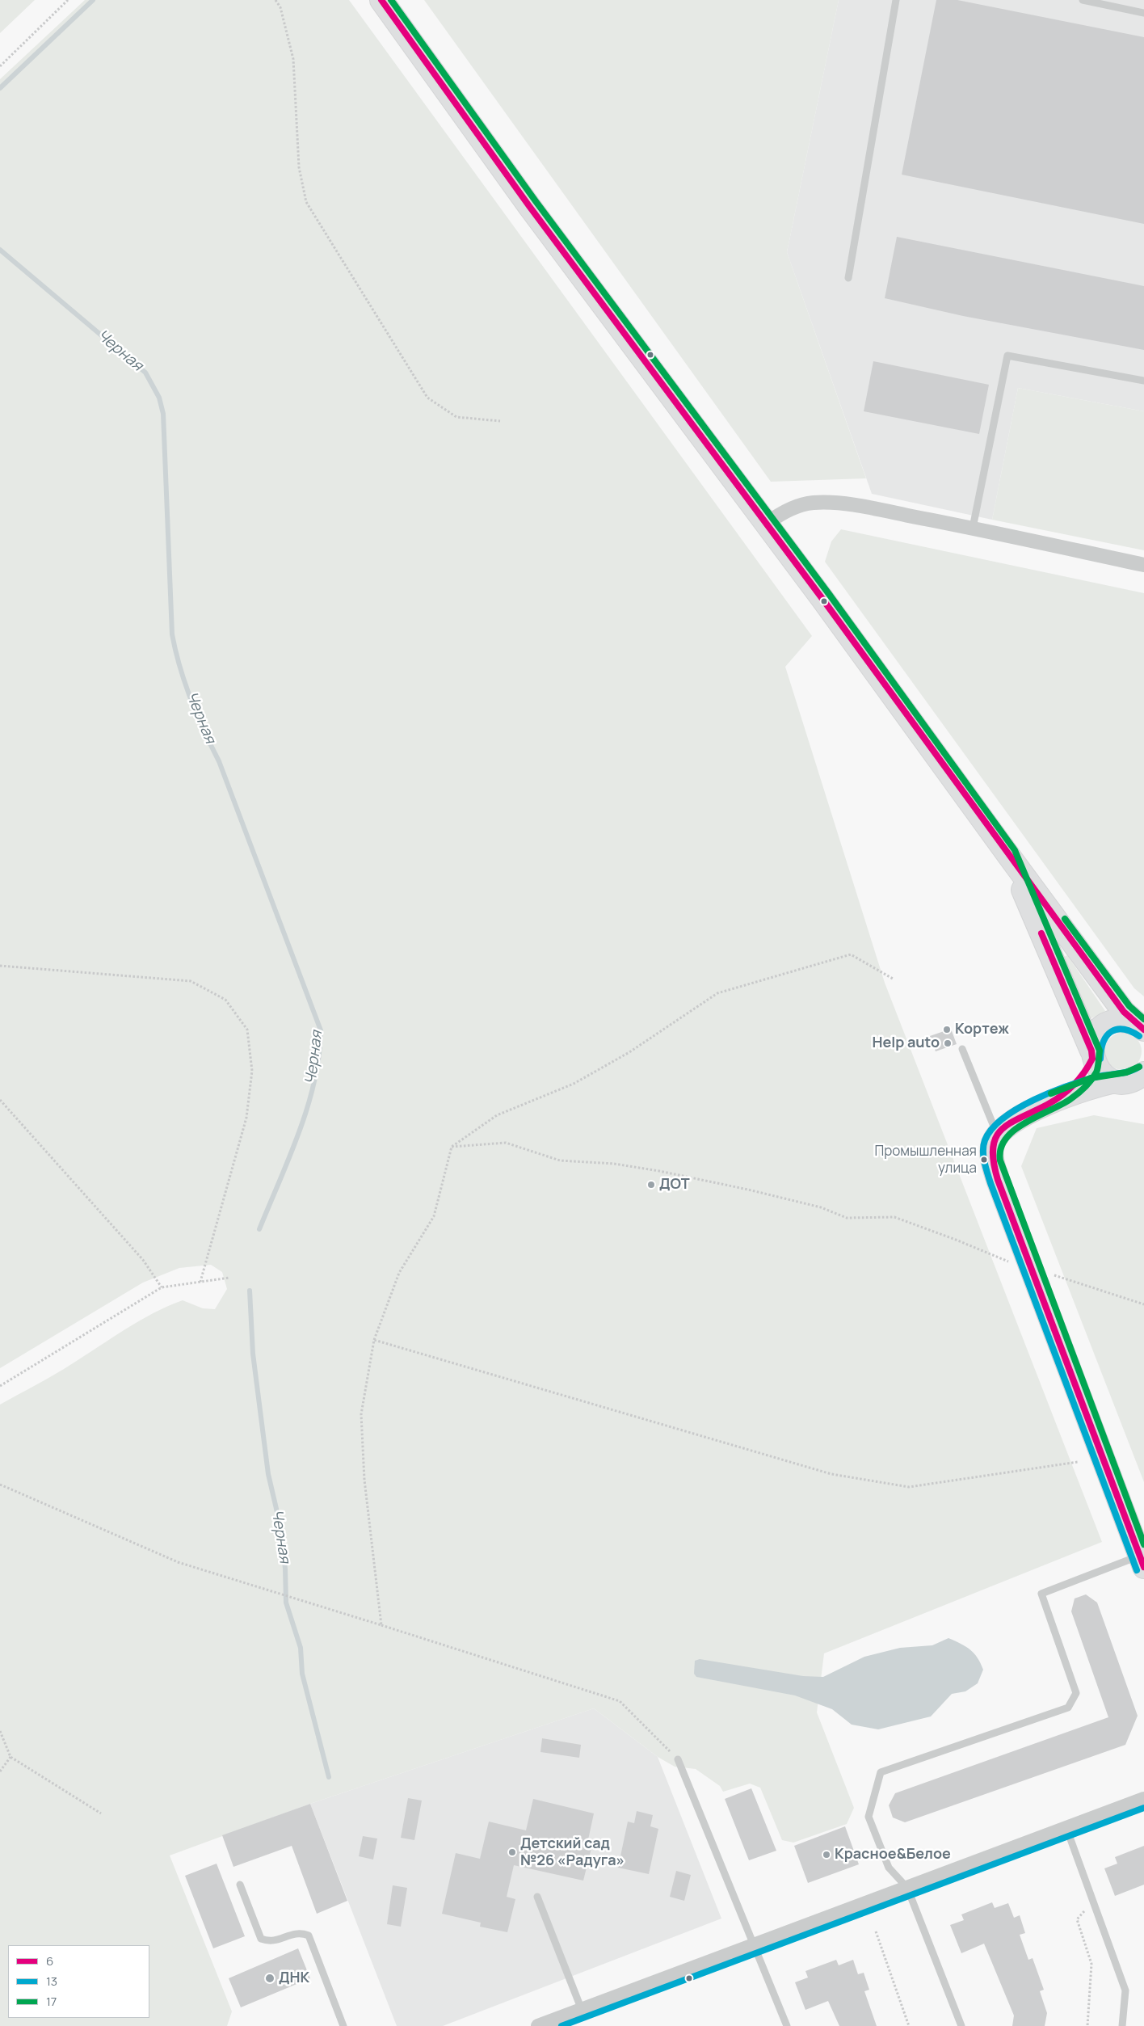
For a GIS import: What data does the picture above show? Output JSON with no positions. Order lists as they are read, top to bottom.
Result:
{
  "water": ["Черная"],
  "places": [
    "Кортеж",
    "Help auto",
    "Промышленная улица",
    "ДОТ",
    "Детский сад №26 «Радуга»",
    "Красное&Белое",
    "ДНК"
  ],
  "lines": ["transit line 6", "transit line 17", "transit line 13"],
  "legend": ["6", "13", "17"]
}
